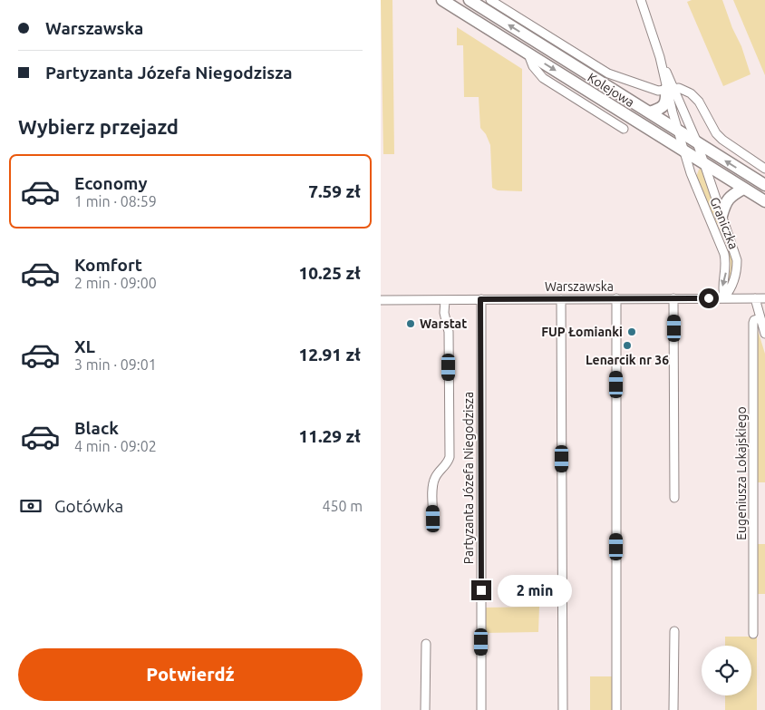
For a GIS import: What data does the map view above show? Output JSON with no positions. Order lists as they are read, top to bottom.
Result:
{
  "streets": {
    "highway": ["Kolejowa"],
    "street": [
      "Graniczka",
      "Warszawska",
      "Eugeniusza Lokajskiego",
      "Partyzanta Józefa Niegodzisza"
    ]
  },
  "crossings": [
    ["Kolejowa", "Graniczka"],
    ["Graniczka", "Warszawska"],
    ["Warszawska", "Partyzanta Józefa Niegodzisza"]
  ],
  "places": ["Warstat", "FUP Łomianki", "Lenarcik nr 36"],
  "page": {
    "banner": ["Warszawska", "Partyzanta Józefa Niegodzisza"],
    "heading": "Wybierz przejazd",
    "list": [
      {
        "name": "Economy",
        "note": "1 min · 08:59",
        "value": "7.59 zł"
      },
      {
        "name": "Komfort",
        "note": "2 min · 09:00",
        "value": "10.25 zł"
      },
      {
        "name": "XL",
        "note": "3 min · 09:01",
        "value": "12.91 zł"
      },
      {
        "name": "Black",
        "note": "4 min · 09:02",
        "value": "11.29 zł"
      }
    ],
    "pay": ["Gotówka", "450 m"],
    "bubble": "2 min",
    "buttons": "Potwierdź"
  }
}
